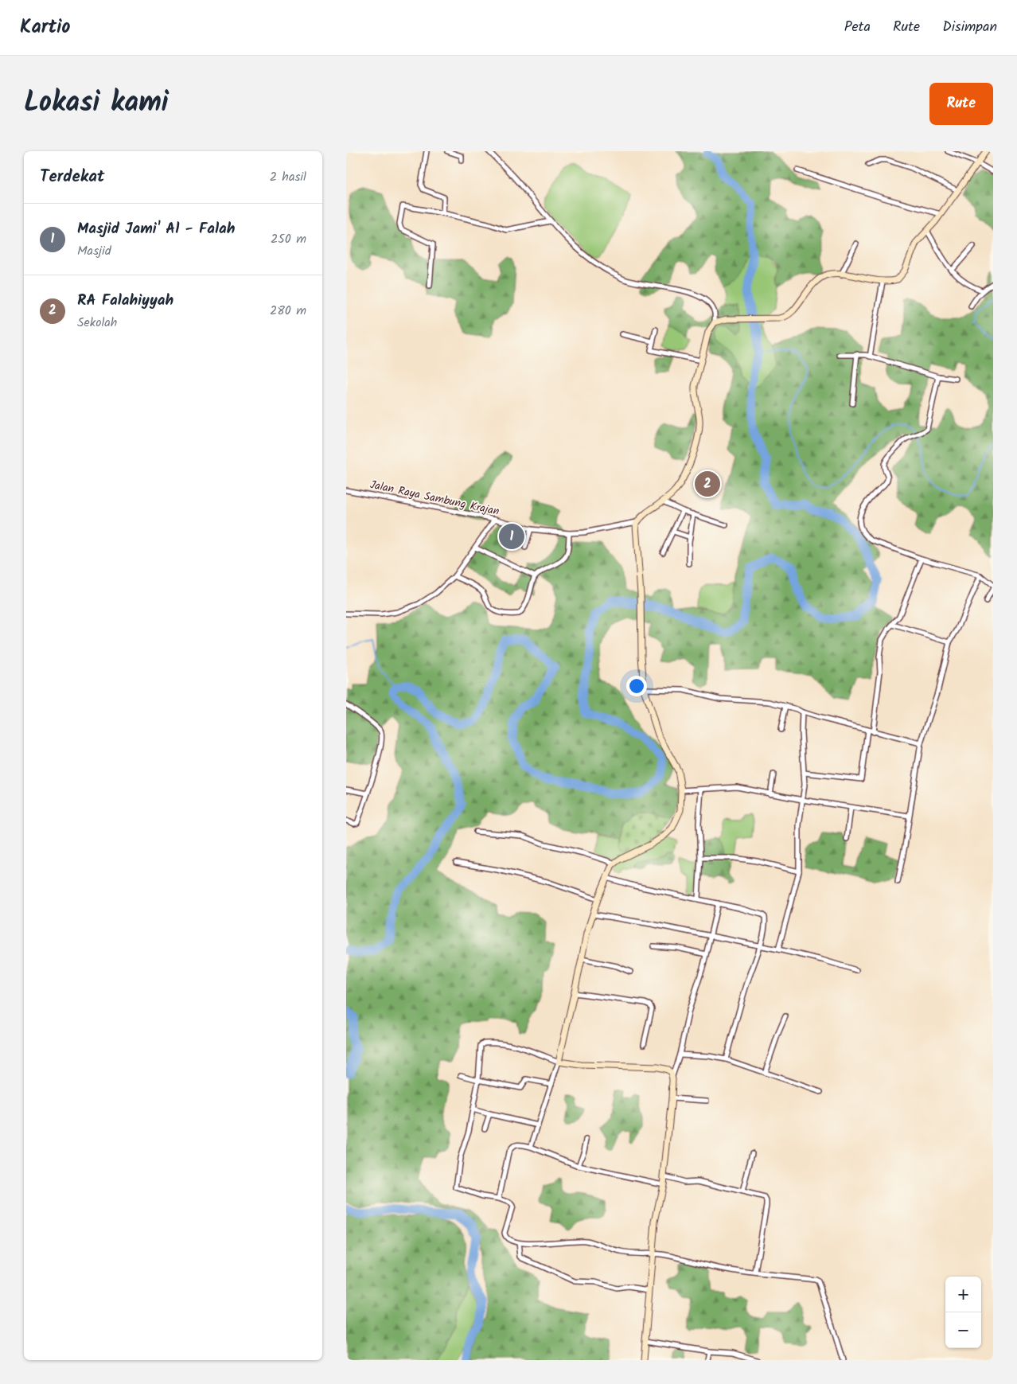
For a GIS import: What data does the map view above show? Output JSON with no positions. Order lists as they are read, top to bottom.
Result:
{
  "streets": {
    "street": ["Jalan Raya Sambung Krajan"]
  },
  "page": {
    "header": "Kartio",
    "nav": ["Peta", "Rute", "Disimpan"],
    "title": "Lokasi kami",
    "buttons": "Rute",
    "heading": ["Terdekat", "2 hasil"],
    "list": [
      {
        "mark": "1",
        "name": "Masjid Jami' Al - Falah",
        "note": "Masjid",
        "value": "250 m"
      },
      {
        "mark": "2",
        "name": "RA Falahiyyah",
        "note": "Sekolah",
        "value": "280 m"
      }
    ],
    "pins": ["2", "1"],
    "map_buttons": ["+", "−"]
  }
}
